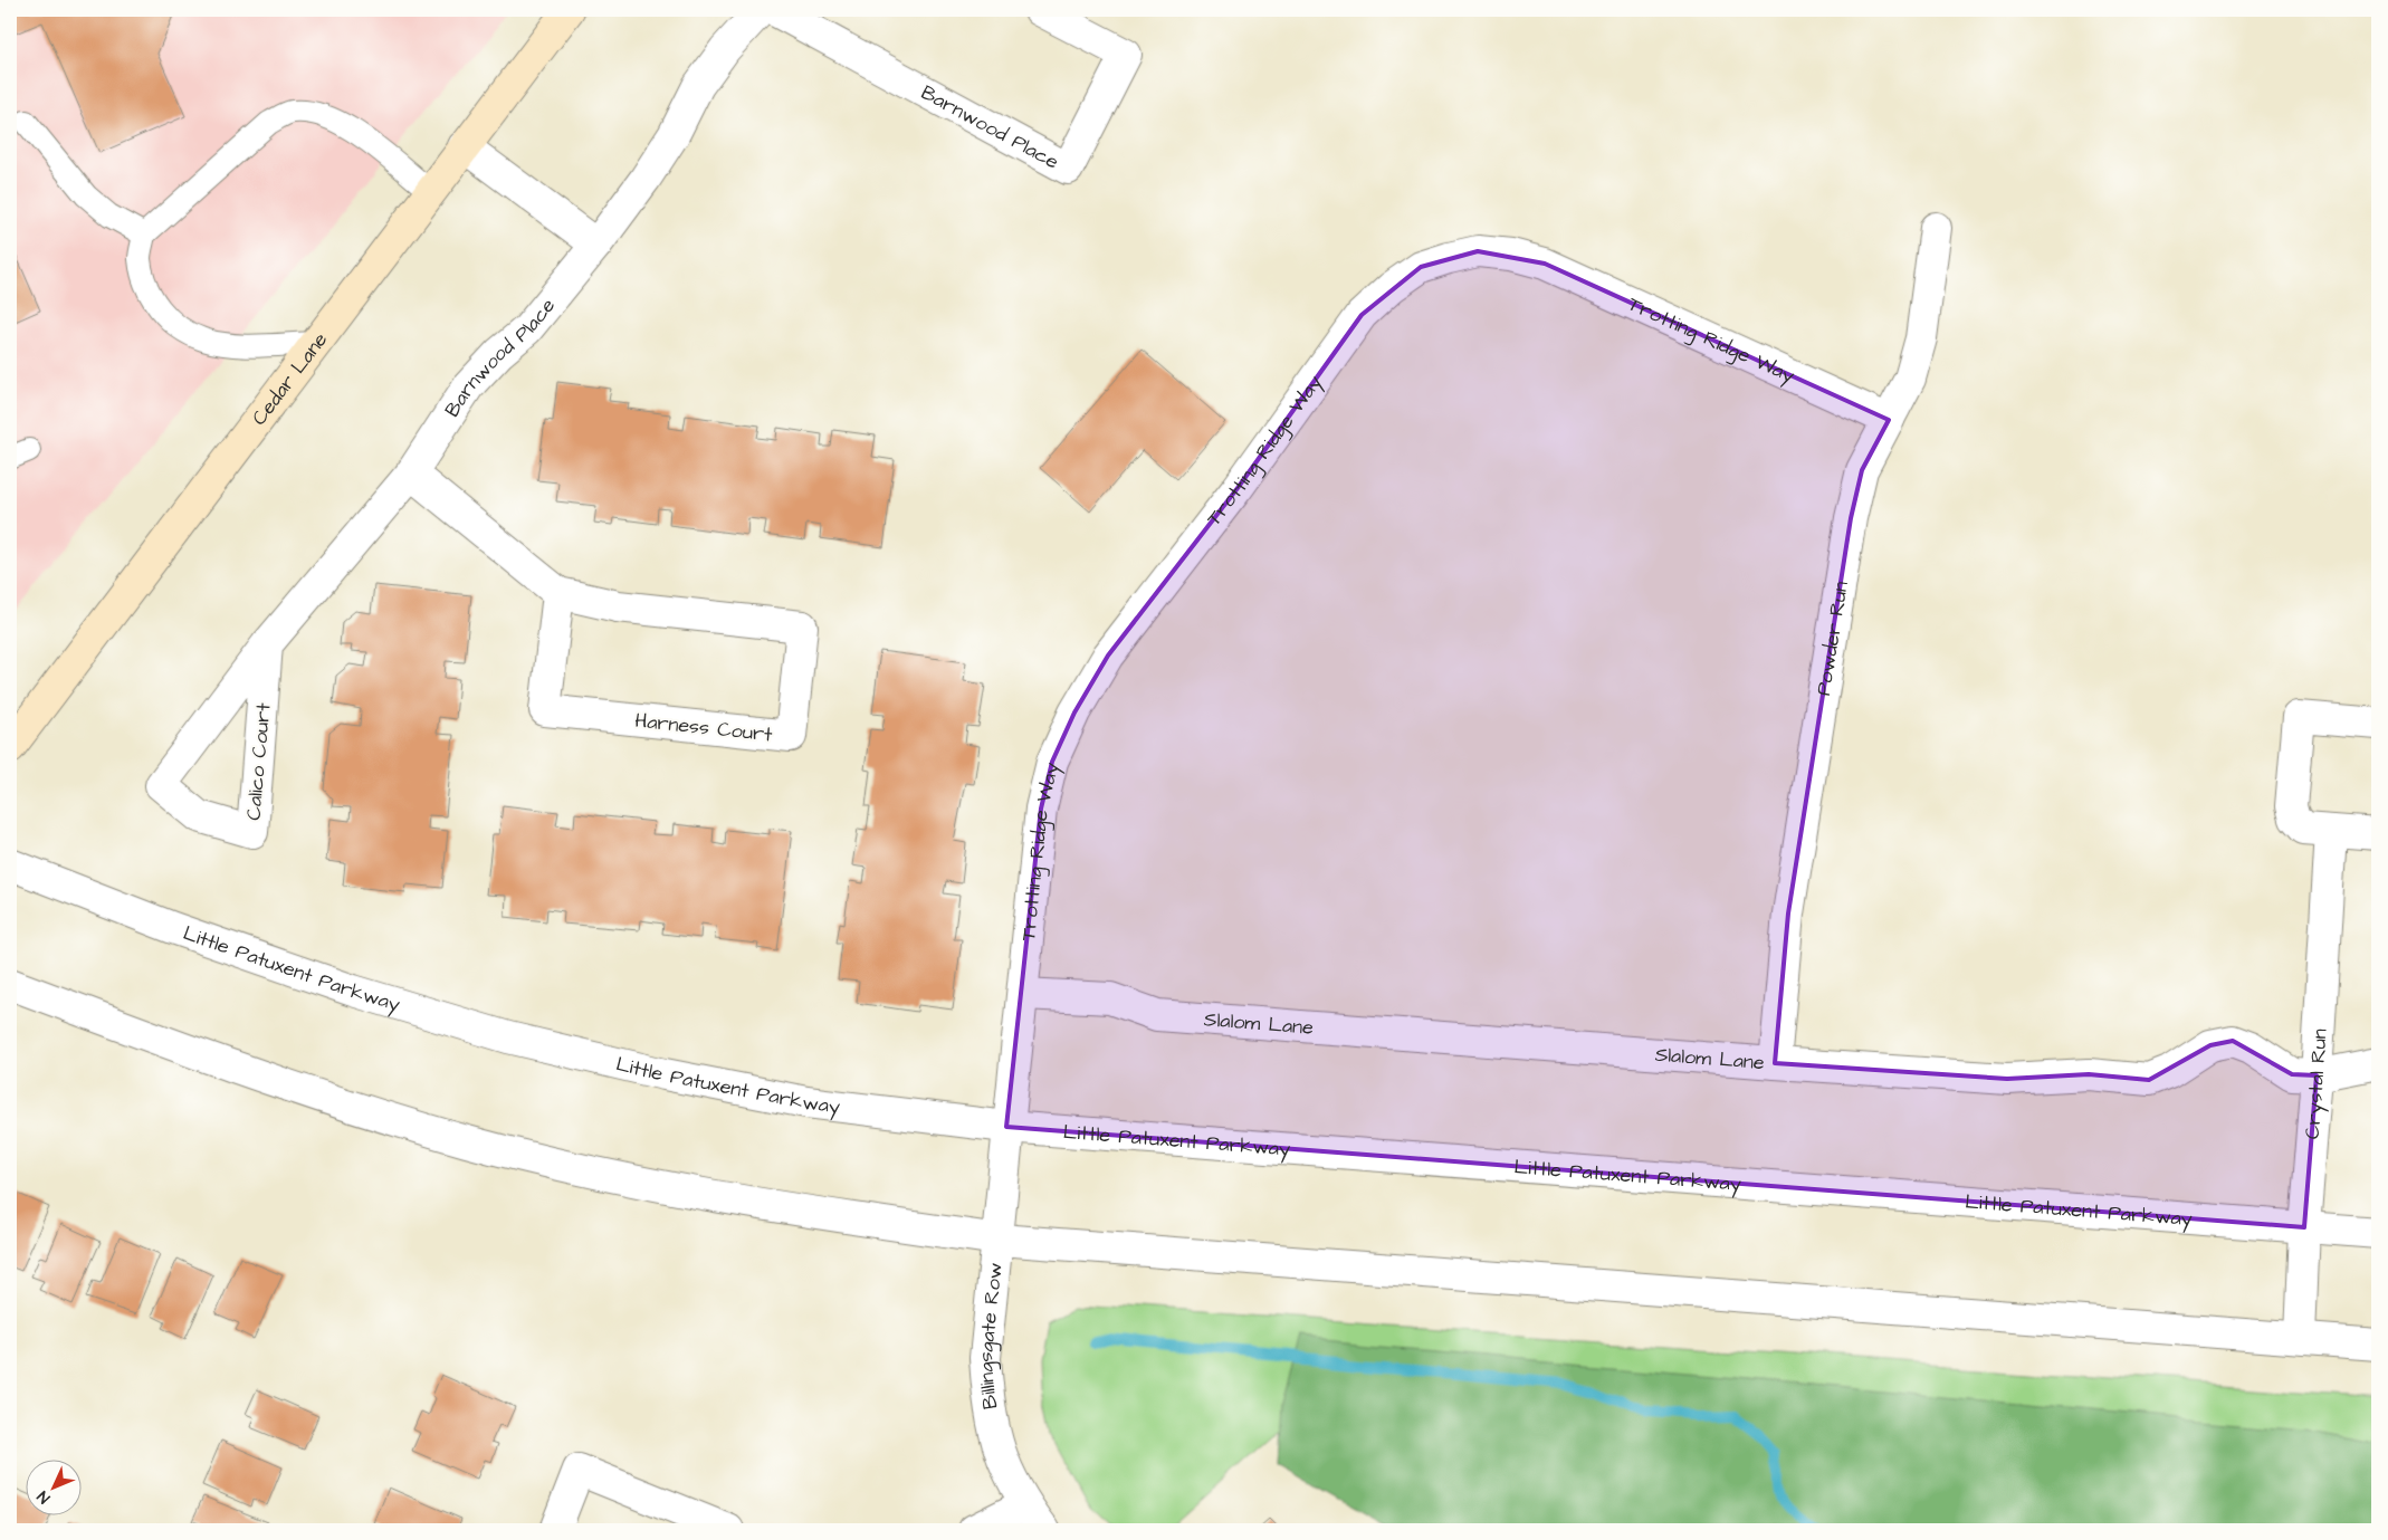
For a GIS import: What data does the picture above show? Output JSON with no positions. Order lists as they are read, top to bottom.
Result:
{
  "streets": {
    "main road": ["Cedar Lane"],
    "street": [
      "Barnwood Place",
      "Trotting Ridge Way",
      "Powder Run",
      "Harness Court",
      "Calico Court",
      "Little Patuxent Parkway",
      "Slalom Lane",
      "Crystal Run",
      "Billingsgate Row"
    ]
  },
  "crossings": [
    ["Barnwood Place", "Harness Court"],
    ["Barnwood Place", "Calico Court"],
    ["Trotting Ridge Way", "Powder Run"],
    ["Trotting Ridge Way", "Little Patuxent Parkway"],
    ["Trotting Ridge Way", "Slalom Lane"],
    ["Trotting Ridge Way", "Billingsgate Row"],
    ["Powder Run", "Slalom Lane"],
    ["Harness Court", "Calico Court"],
    ["Little Patuxent Parkway", "Crystal Run"],
    ["Little Patuxent Parkway", "Billingsgate Row"],
    ["Slalom Lane", "Crystal Run"]
  ],
  "north": "bottom left"
}
